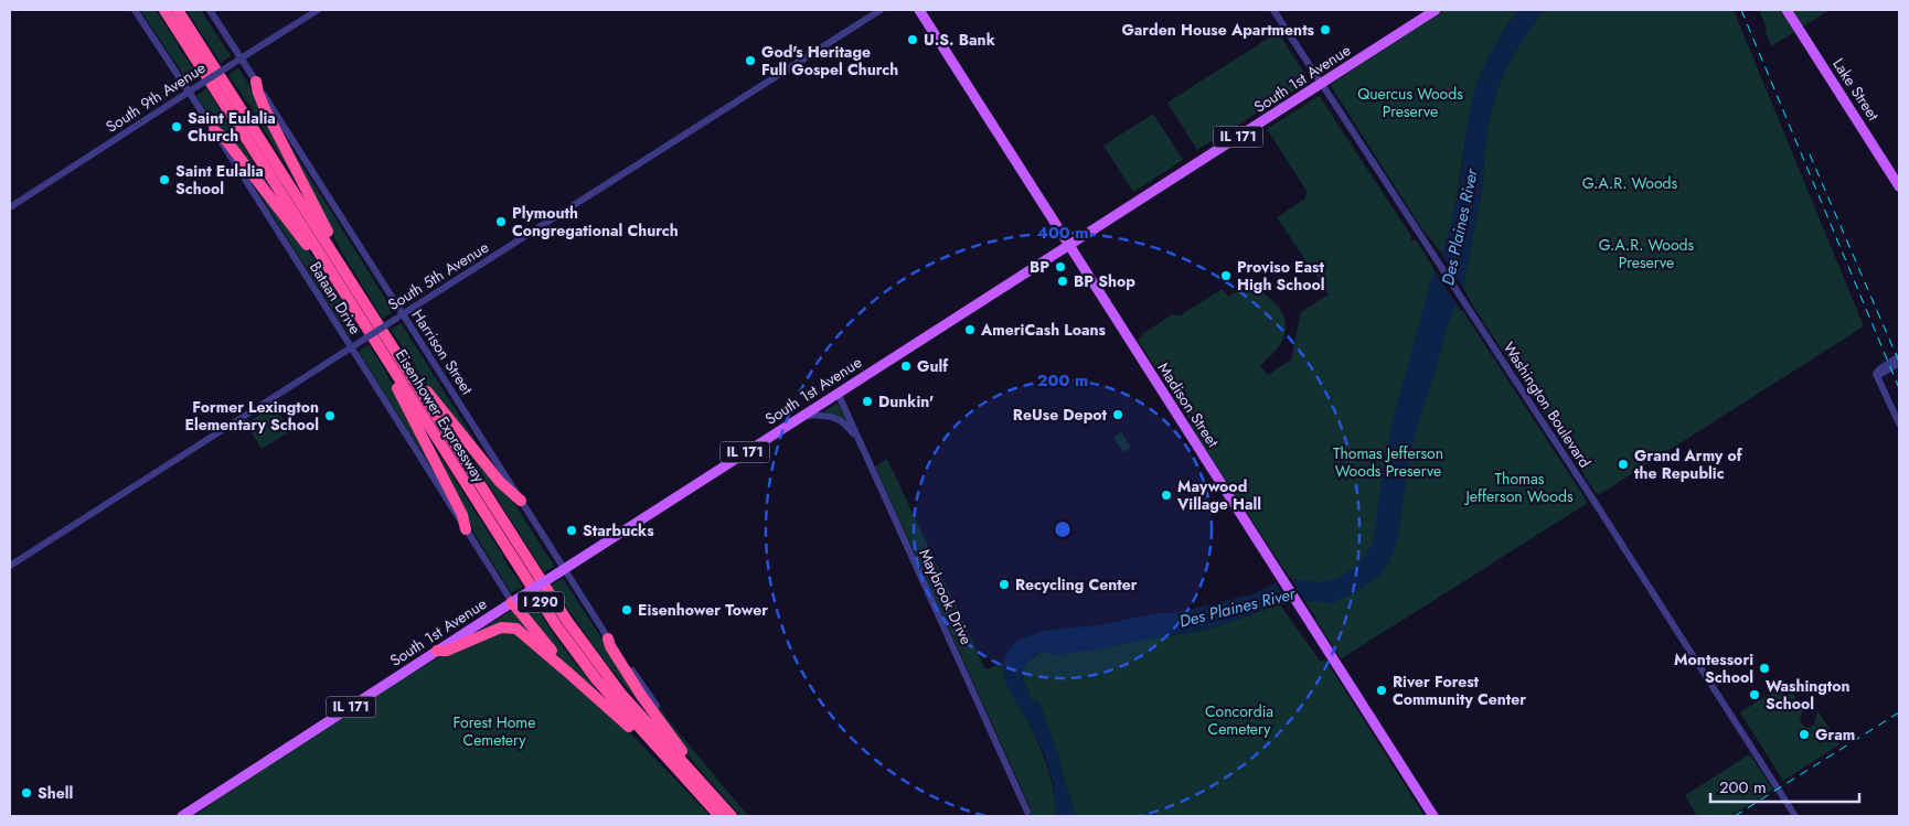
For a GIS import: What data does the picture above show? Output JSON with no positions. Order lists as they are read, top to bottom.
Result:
{
  "streets": {
    "highway": ["Eisenhower Expressway", "I 290"],
    "main road": [
      "South 1st Avenue",
      "Lake Street",
      "IL 171",
      "Madison Street"
    ],
    "street": [
      "South 9th Avenue",
      "South 5th Avenue",
      "Bataan Drive",
      "Harrison Street",
      "Washington Boulevard",
      "Maybrook Drive"
    ]
  },
  "crossings": [
    ["South 1st Avenue", "Bataan Drive"],
    ["South 1st Avenue", "Harrison Street"],
    ["South 1st Avenue", "Madison Street"],
    ["South 1st Avenue", "Washington Boulevard"],
    ["South 1st Avenue", "Maybrook Drive"],
    ["South 9th Avenue", "Bataan Drive"],
    ["South 9th Avenue", "Harrison Street"],
    ["South 5th Avenue", "Bataan Drive"],
    ["South 5th Avenue", "Harrison Street"]
  ],
  "water": ["Des Plaines River"],
  "parks": [
    "Quercus Woods Preserve",
    "G.A.R. Woods",
    "G.A.R. Woods Preserve",
    "Thomas Jefferson Woods Preserve",
    "Thomas Jefferson Woods",
    "Concordia Cemetery",
    "Forest Home Cemetery"
  ],
  "places": [
    "Garden House Apartments",
    "U.S. Bank",
    "God's Heritage Full Gospel Church",
    "Saint Eulalia Church",
    "Saint Eulalia School",
    "Plymouth Congregational Church",
    "BP",
    "Proviso East High School",
    "BP Shop",
    "AmeriCash Loans",
    "Gulf",
    "Dunkin'",
    "ReUse Depot",
    "Former Lexington Elementary School",
    "Grand Army of the Republic",
    "Maywood Village Hall",
    "Starbucks",
    "Recycling Center",
    "Eisenhower Tower",
    "Montessori School",
    "River Forest Community Center",
    "Washington School",
    "Gram",
    "Shell"
  ],
  "scale_bar": "200 m",
  "rings": ["400 m", "200 m"]
}
